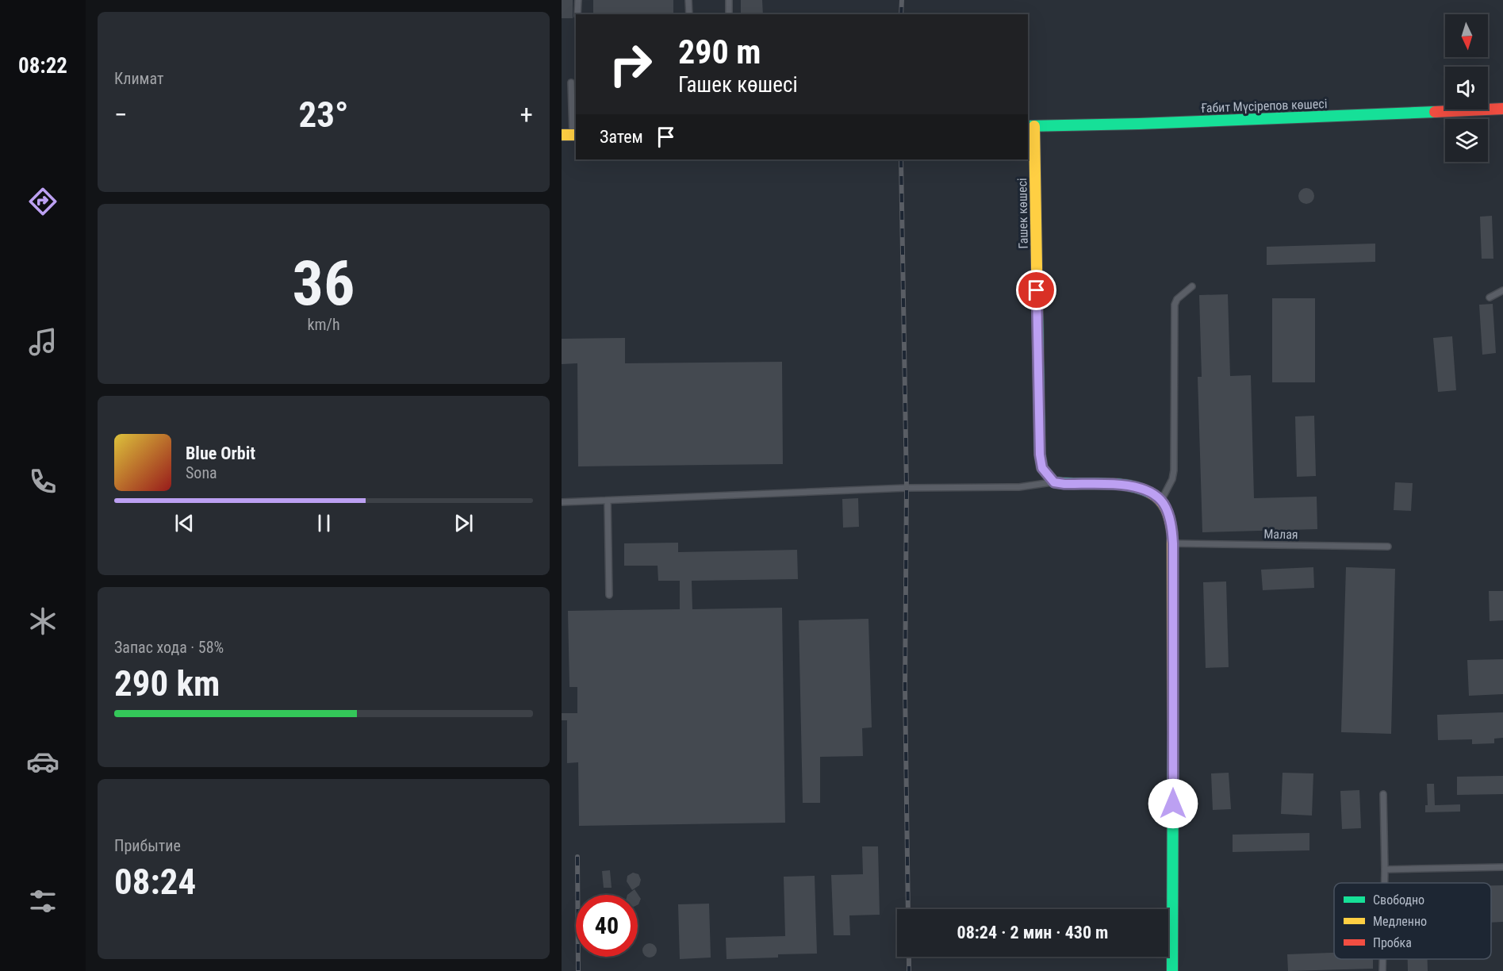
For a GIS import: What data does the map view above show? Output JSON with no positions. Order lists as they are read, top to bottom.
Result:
{
  "streets": {
    "street": ["Ғабит Мүсірепов көшесі", "Гашек көшесі"],
    "lane": ["Малая"]
  },
  "crossings": [
    ["Ғабит Мүсірепов көшесі", "Гашек көшесі"]
  ],
  "legend": ["Свободно", "Медленно", "Пробка"],
  "north": "bottom",
  "page": {
    "tabs": "08:22",
    "tile": [
      "Климат",
      ["36", "km/h"],
      ["Запас хода · 58%", "290 km"],
      ["Прибытие", "08:24"]
    ],
    "turn": ["290 m", "Гашек көшесі"],
    "heat": ["−", "23°", "+"],
    "then": "Затем",
    "song": ["Blue Orbit", "Sona"],
    "limit": "40",
    "trip": "08:24 · 2 мин · 430 m"
  }
}
